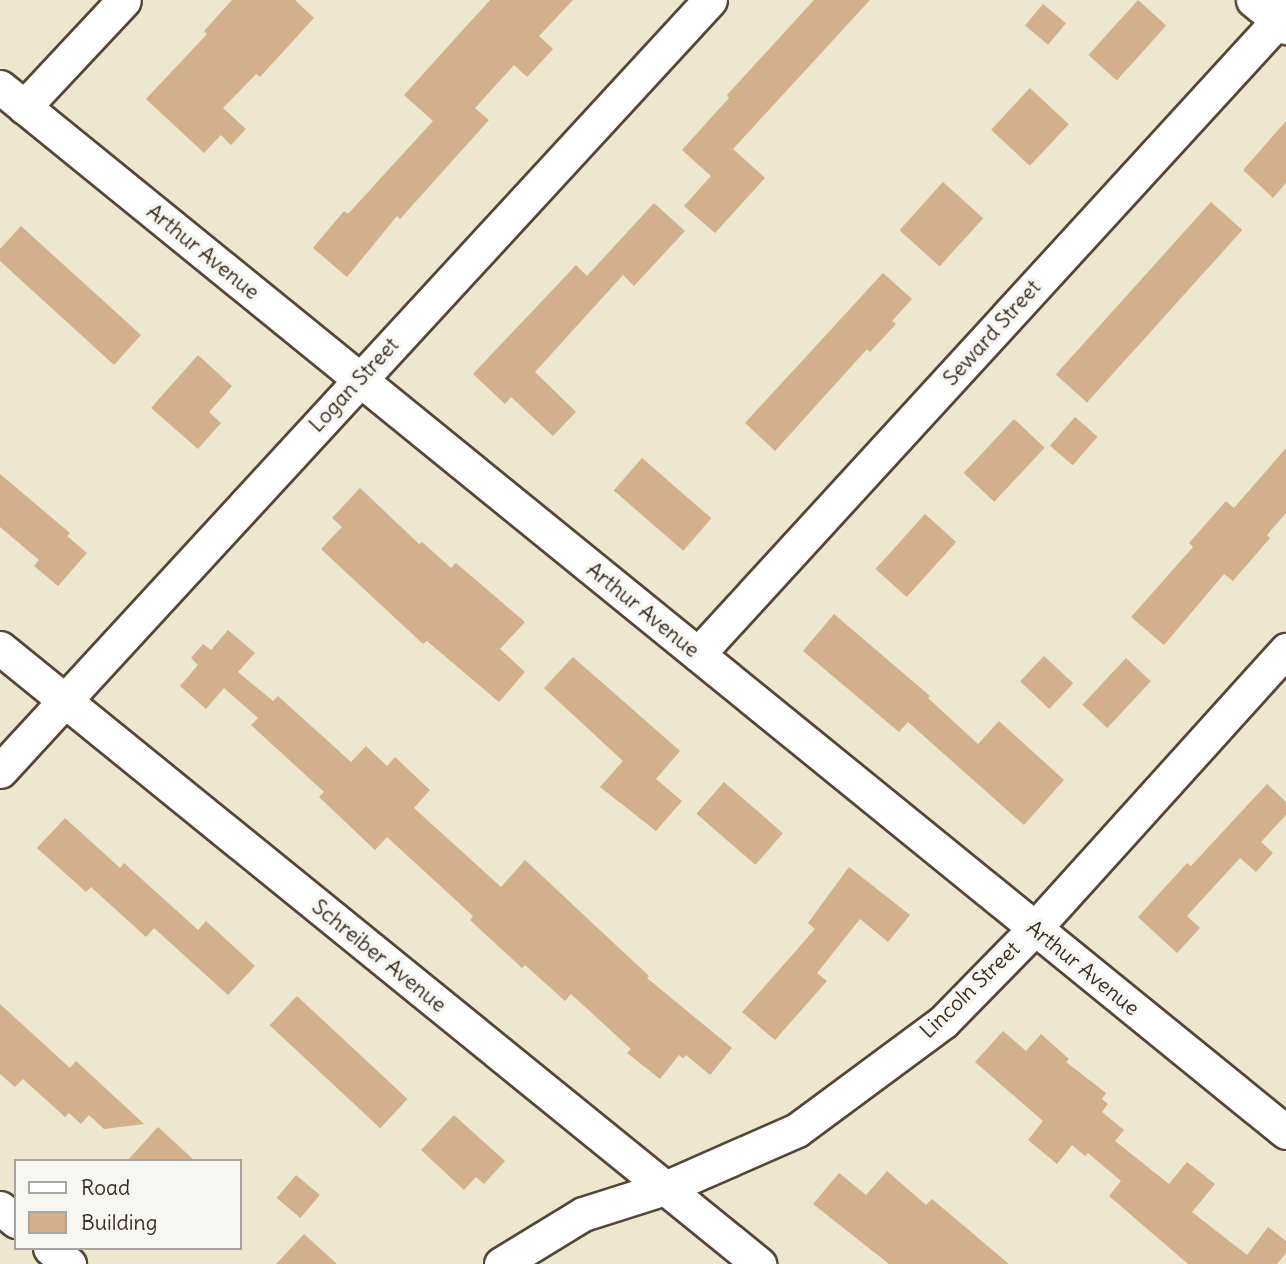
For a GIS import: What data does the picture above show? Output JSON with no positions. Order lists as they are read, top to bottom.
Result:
{
  "streets": {
    "street": [
      "Arthur Avenue",
      "Seward Street",
      "Logan Street",
      "Schreiber Avenue",
      "Lincoln Street"
    ]
  },
  "crossings": [
    ["Arthur Avenue", "Seward Street"],
    ["Arthur Avenue", "Logan Street"],
    ["Arthur Avenue", "Lincoln Street"],
    ["Logan Street", "Schreiber Avenue"],
    ["Schreiber Avenue", "Lincoln Street"]
  ],
  "legend": ["Road", "Building"]
}
